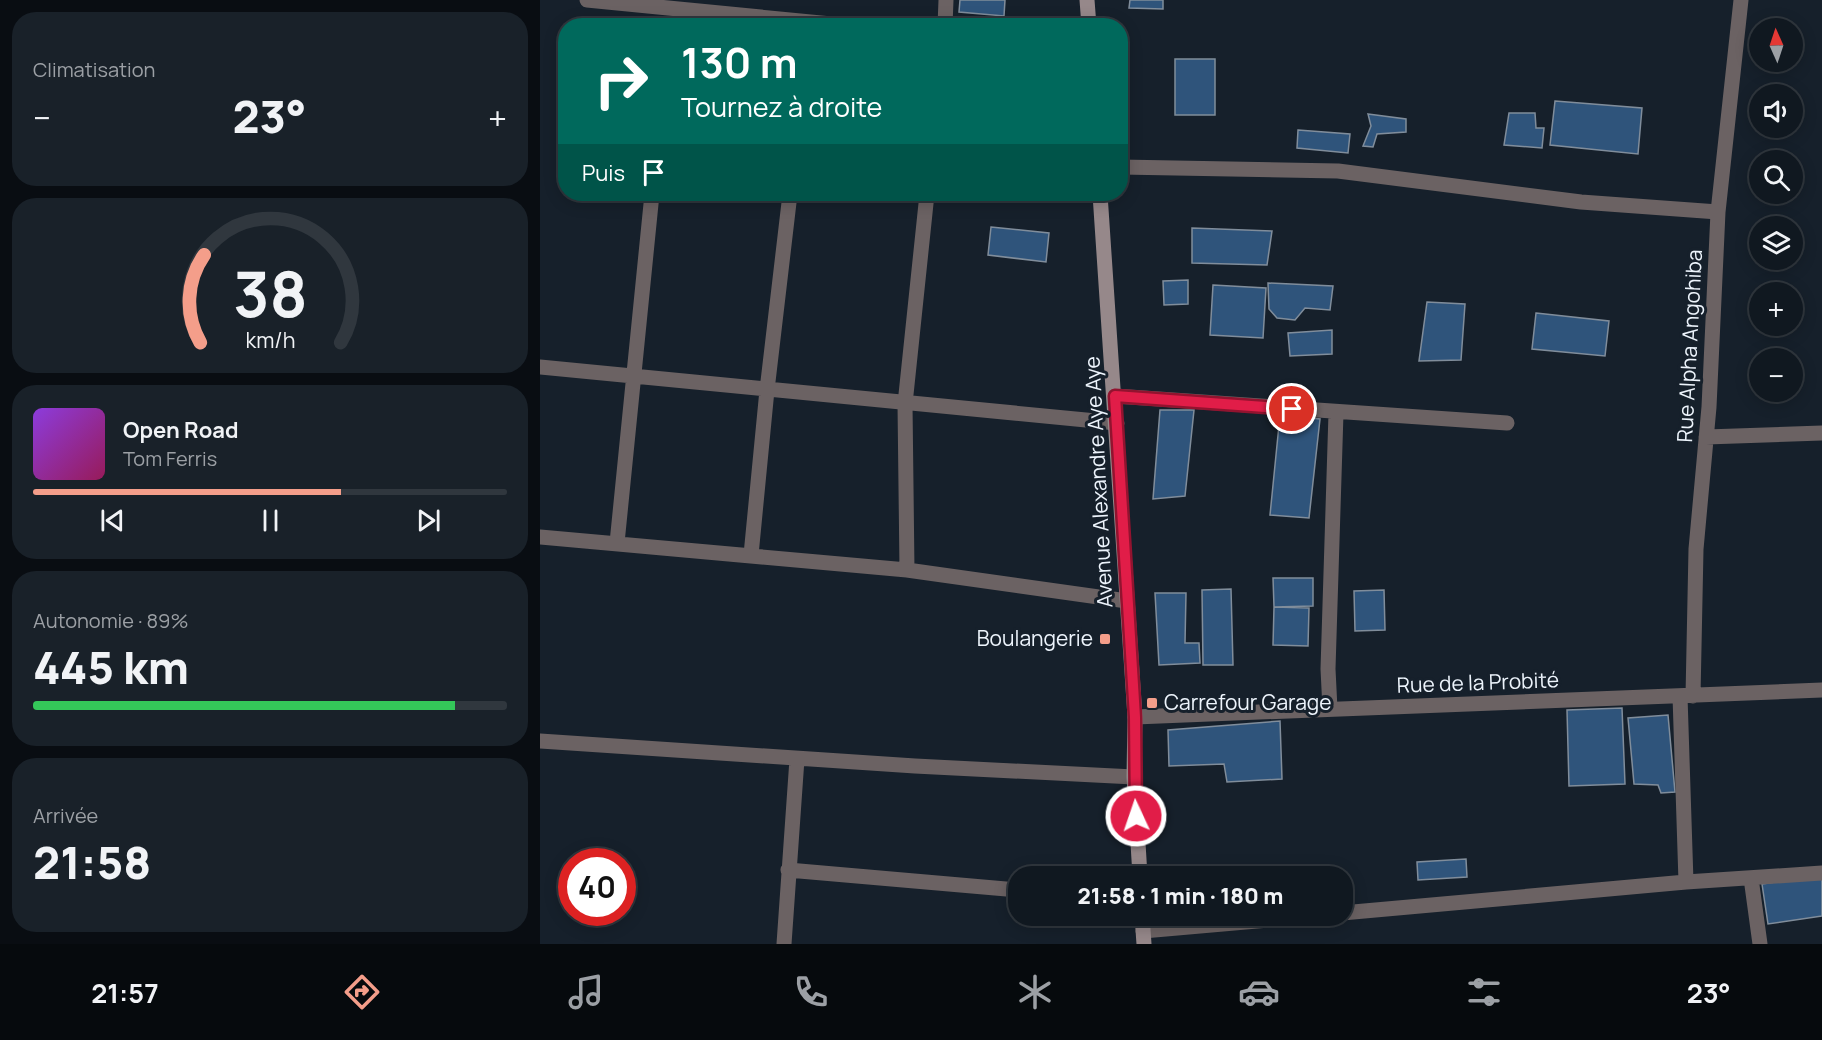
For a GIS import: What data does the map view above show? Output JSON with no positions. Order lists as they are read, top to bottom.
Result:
{
  "streets": {
    "street": ["Rue Alpha Angohiba", "Avenue Alexandre Aye Aye", "Rue de la Probité"]
  },
  "crossings": [
    ["Rue Alpha Angohiba", "Rue de la Probité"],
    ["Avenue Alexandre Aye Aye", "Rue de la Probité"]
  ],
  "places": {
    "transit": ["Boulangerie", "Carrefour Garage"]
  },
  "north": "top",
  "page": {
    "tile": [
      "Climatisation",
      ["Autonomie · 89%", "445 km"],
      ["Arrivée", "21:58"]
    ],
    "map_buttons": ["+", "−"],
    "turn": ["130 m", "Tournez à droite"],
    "heat": ["−", "23°", "+"],
    "then": "Puis",
    "song": ["Open Road", "Tom Ferris"],
    "limit": "40",
    "trip": "21:58 · 1 min · 180 m",
    "tabs": ["21:57", "23°"],
    "gauge": ["38", "km/h"]
  }
}
